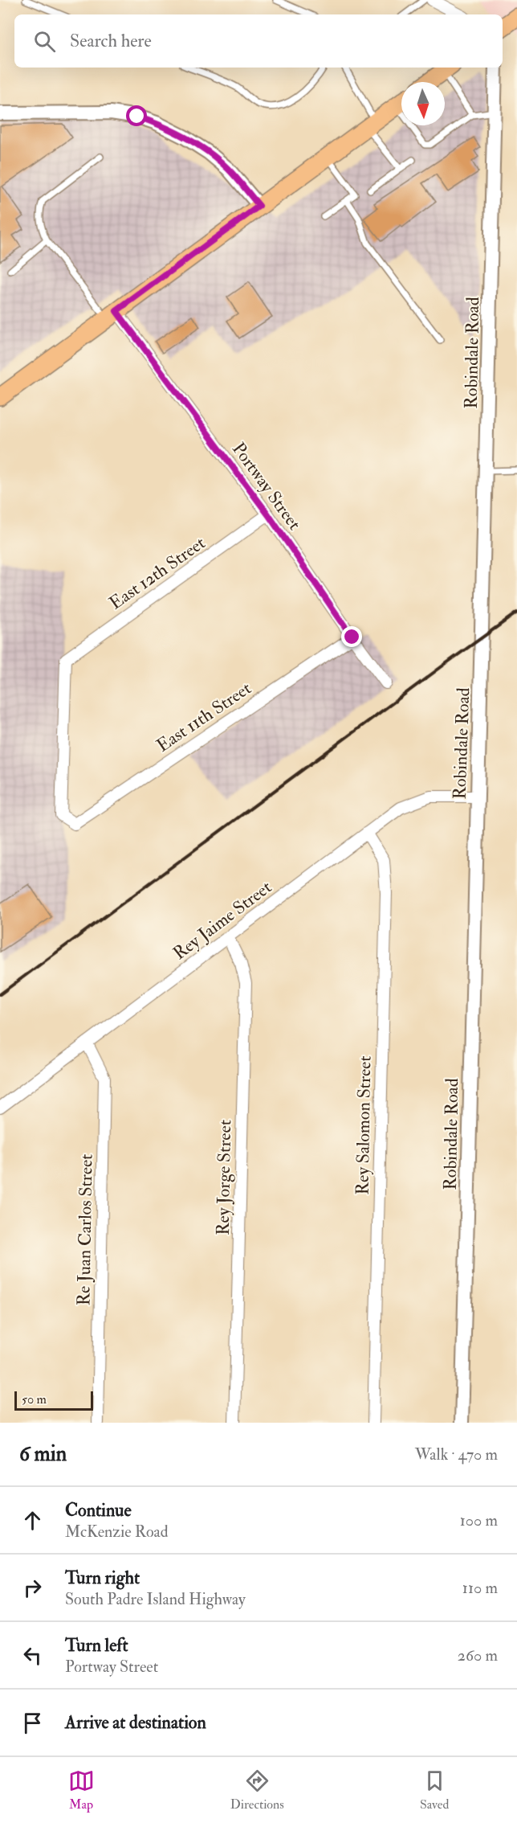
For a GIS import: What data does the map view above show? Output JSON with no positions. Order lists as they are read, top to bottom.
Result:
{
  "streets": {
    "street": [
      "Robindale Road",
      "Portway Street",
      "East 12th Street",
      "East 11th Street",
      "Rey Jaime Street",
      "Rey Salomon Street",
      "Rey Jorge Street",
      "Re Juan Carlos Street"
    ]
  },
  "crossings": [
    ["Robindale Road", "Rey Jaime Street"],
    ["Portway Street", "East 12th Street"],
    ["Portway Street", "East 11th Street"],
    ["East 12th Street", "East 11th Street"],
    ["Rey Jaime Street", "Rey Salomon Street"],
    ["Rey Jaime Street", "Rey Jorge Street"],
    ["Rey Jaime Street", "Re Juan Carlos Street"]
  ],
  "scale_bar": "50 m",
  "north": "bottom",
  "page": {
    "search": "Search here",
    "scale": "50 m",
    "heading": ["6 min", "Walk · 470 m"],
    "list": [
      ["Continue", "McKenzie Road", "100 m"],
      ["Turn right", "South Padre Island Highway", "110 m"],
      ["Turn left", "Portway Street", "260 m"],
      "Arrive at destination"
    ],
    "nav": ["Map", "Directions", "Saved"]
  }
}
